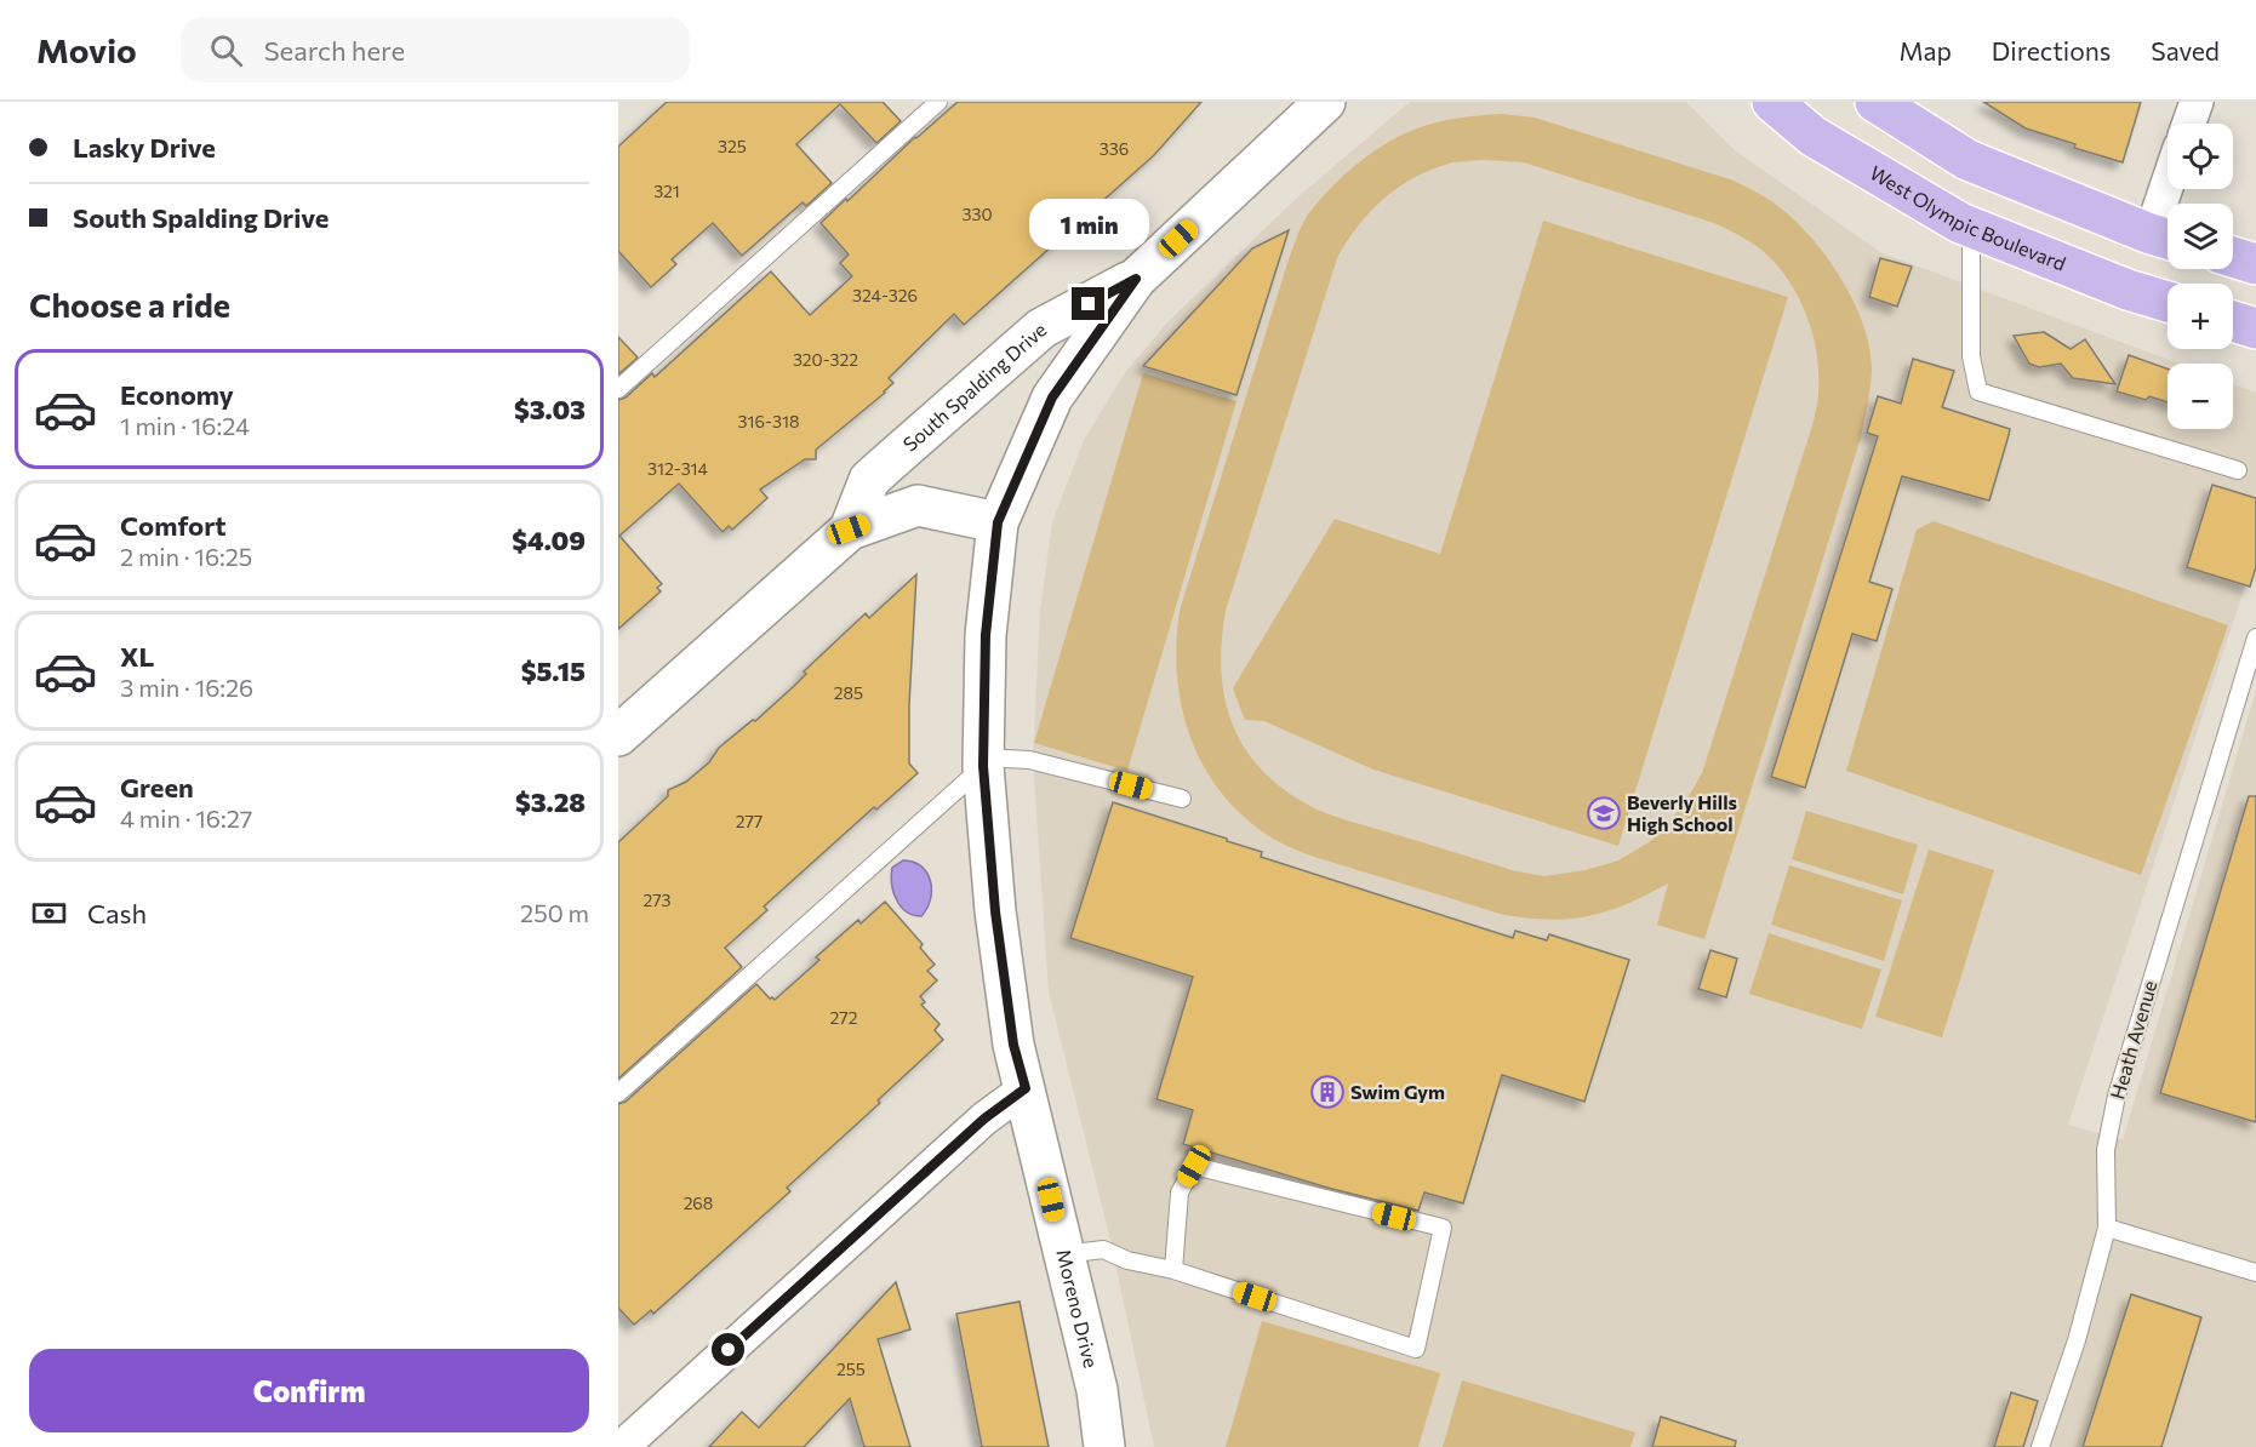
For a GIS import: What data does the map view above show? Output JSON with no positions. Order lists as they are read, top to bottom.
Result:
{
  "streets": {
    "main road": ["West Olympic Boulevard"],
    "street": ["South Spalding Drive", "Moreno Drive"],
    "lane": ["Heath Avenue"]
  },
  "crossings": [
    ["South Spalding Drive", "Moreno Drive"]
  ],
  "places": {
    "school or university": ["Beverly Hills High School"],
    "building": ["Swim Gym"]
  },
  "house_numbers": [
    "325",
    "336",
    "321",
    "330",
    "324-326",
    "320-322",
    "316-318",
    "312-314",
    "285",
    "277",
    "273",
    "272",
    "268",
    "255"
  ],
  "page": {
    "header": "Movio",
    "search": "Search here",
    "nav": ["Map", "Directions", "Saved"],
    "banner": ["Lasky Drive", "South Spalding Drive"],
    "map_buttons": ["+", "−"],
    "bubble": "1 min",
    "heading": "Choose a ride",
    "list": [
      {
        "name": "Economy",
        "note": "1 min · 16:24",
        "value": "$3.03"
      },
      {
        "name": "Comfort",
        "note": "2 min · 16:25",
        "value": "$4.09"
      },
      {
        "name": "XL",
        "note": "3 min · 16:26",
        "value": "$5.15"
      },
      {
        "name": "Green",
        "note": "4 min · 16:27",
        "value": "$3.28"
      }
    ],
    "pay": ["Cash", "250 m"],
    "buttons": "Confirm"
  }
}
